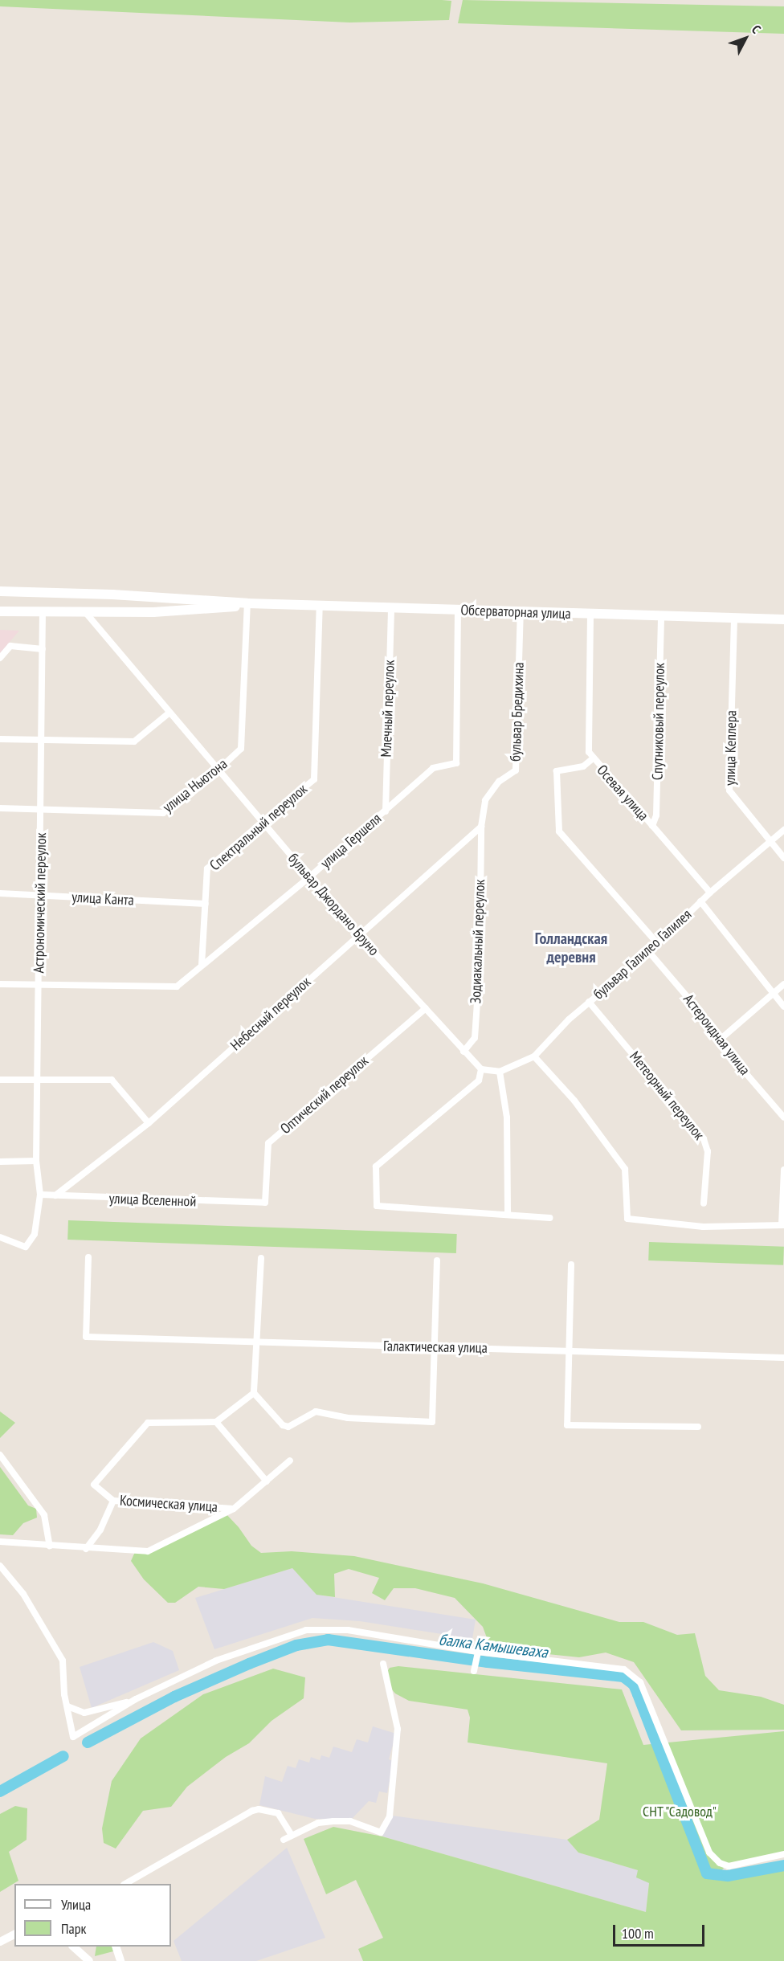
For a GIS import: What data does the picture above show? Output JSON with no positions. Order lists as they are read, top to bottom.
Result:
{
  "streets": {
    "main road": ["Обсерваторная улица"],
    "street": [
      "Млечный переулок",
      "бульвар Бредихина",
      "Спутниковый переулок",
      "улица Кеплера",
      "улица Ньютона",
      "Осевая улица",
      "Спектральный переулок",
      "улица Гершеля",
      "улица Канта",
      "Астрономический переулок",
      "бульвар Джордано Бруно",
      "Зодиакальный переулок",
      "бульвар Галилео Галилея",
      "Небесный переулок",
      "Астероидная улица",
      "Оптический переулок",
      "Метеорный переулок",
      "улица Вселенной",
      "Галактическая улица",
      "Космическая улица"
    ]
  },
  "crossings": [
    ["Обсерваторная улица", "Млечный переулок"],
    ["Обсерваторная улица", "бульвар Бредихина"],
    ["Обсерваторная улица", "Спутниковый переулок"],
    ["Обсерваторная улица", "улица Кеплера"],
    ["Обсерваторная улица", "улица Ньютона"],
    ["Обсерваторная улица", "Осевая улица"],
    ["Обсерваторная улица", "Спектральный переулок"],
    ["Обсерваторная улица", "улица Гершеля"],
    ["Обсерваторная улица", "Астрономический переулок"],
    ["Обсерваторная улица", "бульвар Джордано Бруно"],
    ["Млечный переулок", "улица Гершеля"],
    ["бульвар Бредихина", "Зодиакальный переулок"],
    ["бульвар Бредихина", "Небесный переулок"],
    ["Спутниковый переулок", "Осевая улица"],
    ["улица Кеплера", "бульвар Галилео Галилея"],
    ["улица Ньютона", "Астрономический переулок"],
    ["улица Ньютона", "бульвар Джордано Бруно"],
    ["Осевая улица", "бульвар Галилео Галилея"],
    ["Спектральный переулок", "улица Гершеля"],
    ["Спектральный переулок", "улица Канта"],
    ["Спектральный переулок", "бульвар Джордано Бруно"],
    ["улица Гершеля", "Астрономический переулок"],
    ["улица Гершеля", "бульвар Джордано Бруно"],
    ["улица Канта", "Астрономический переулок"],
    ["Астрономический переулок", "улица Вселенной"],
    ["бульвар Джордано Бруно", "Зодиакальный переулок"],
    ["бульвар Джордано Бруно", "Небесный переулок"],
    ["бульвар Джордано Бруно", "Оптический переулок"],
    ["Зодиакальный переулок", "Небесный переулок"],
    ["бульвар Галилео Галилея", "Астероидная улица"],
    ["бульвар Галилео Галилея", "Метеорный переулок"],
    ["Небесный переулок", "улица Вселенной"],
    ["Оптический переулок", "улица Вселенной"]
  ],
  "districts": ["Голландская деревня"],
  "water": ["балка Камышеваха"],
  "parks": ["СНТ \"Садовод\""],
  "legend": ["Улица", "Парк"],
  "scale_bar": "100 m",
  "north": "top right"
}
